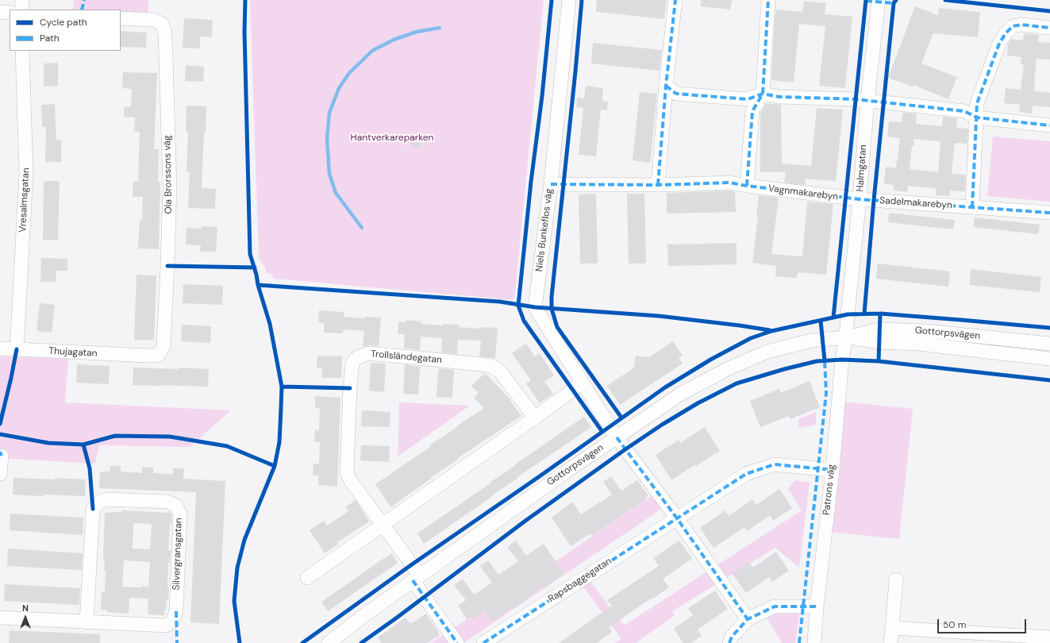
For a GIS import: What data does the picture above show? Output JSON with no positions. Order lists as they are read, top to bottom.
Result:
{
  "streets": {
    "street": [
      "Halmgatan",
      "Ola Brorssons väg",
      "Vagnmakarebyn",
      "Vresalmsgatan",
      "Sadelmakarebyn",
      "Niels Bunkeflos väg",
      "Gottorpsvägen",
      "Thujagatan",
      "Trollsländegatan",
      "Patrons väg",
      "Silvergransgatan",
      "Rapsbaggegatan"
    ]
  },
  "crossings": [
    ["Halmgatan", "Vagnmakarebyn"],
    ["Halmgatan", "Sadelmakarebyn"],
    ["Halmgatan", "Gottorpsvägen"],
    ["Halmgatan", "Patrons väg"],
    ["Ola Brorssons väg", "Thujagatan"],
    ["Vagnmakarebyn", "Sadelmakarebyn"],
    ["Vagnmakarebyn", "Niels Bunkeflos väg"],
    ["Vresalmsgatan", "Thujagatan"],
    ["Niels Bunkeflos väg", "Gottorpsvägen"],
    ["Gottorpsvägen", "Trollsländegatan"],
    ["Gottorpsvägen", "Patrons väg"],
    ["Patrons väg", "Rapsbaggegatan"]
  ],
  "parks": ["Hantverkareparken"],
  "legend": ["Cycle path", "Path"],
  "scale_bar": "50 m",
  "north": "top"
}
